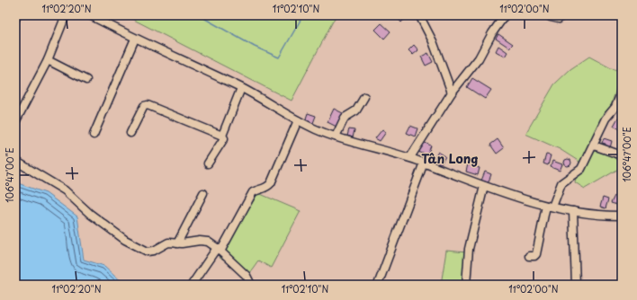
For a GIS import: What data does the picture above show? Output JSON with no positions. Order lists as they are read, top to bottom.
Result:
{
  "districts": ["Tân Long"],
  "coordinates": [
    "11°02'20\"N",
    "11°02'10\"N",
    "11°02'00\"N",
    "106°47'00\"E"
  ]
}
